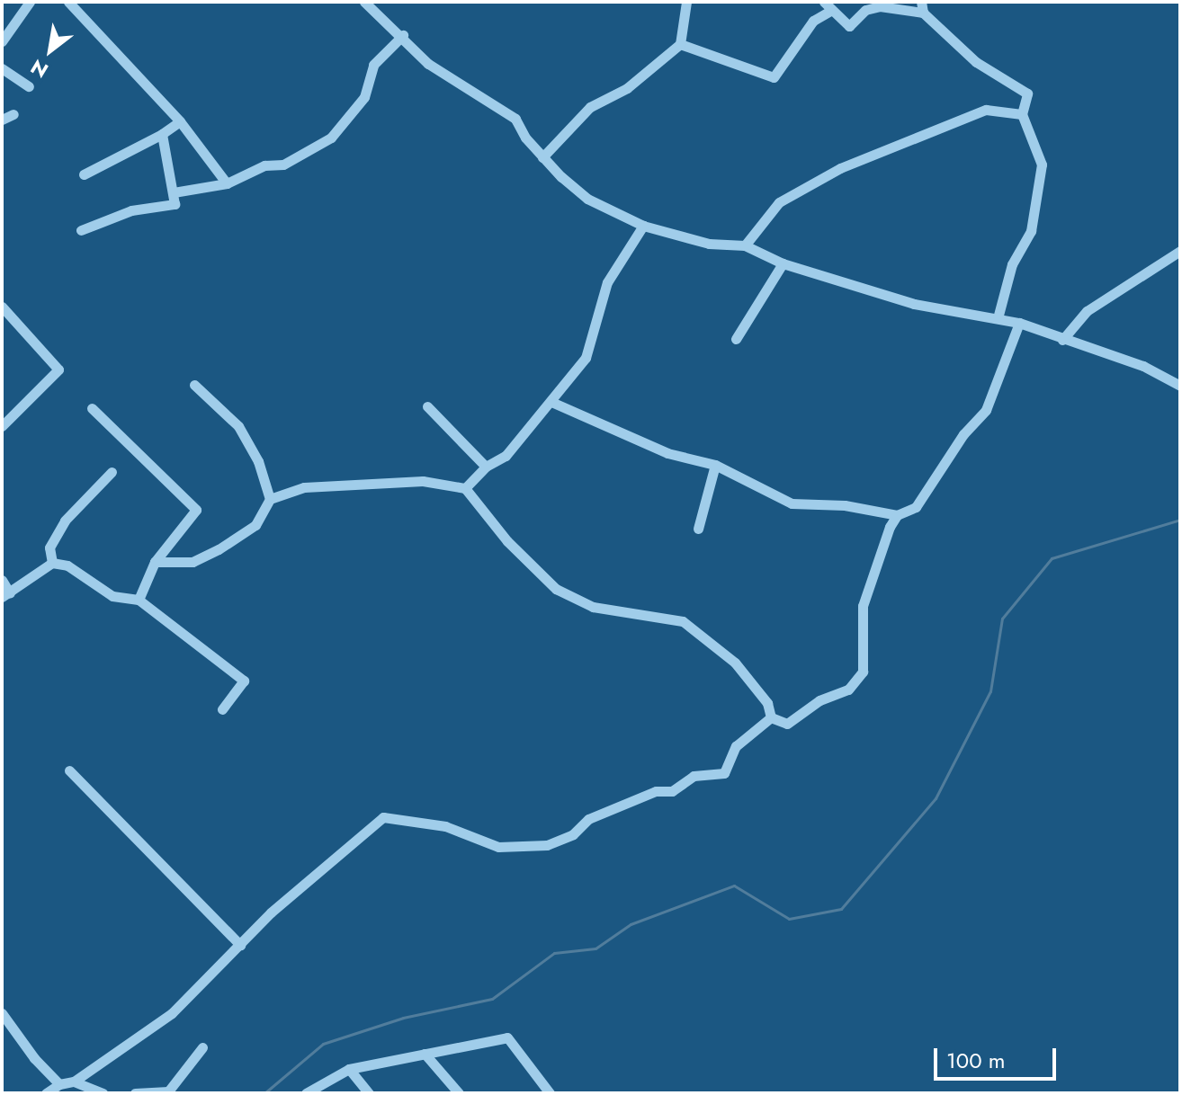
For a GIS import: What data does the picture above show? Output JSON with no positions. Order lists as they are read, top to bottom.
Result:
{
  "scale_bar": "100 m",
  "north": "bottom left"
}
